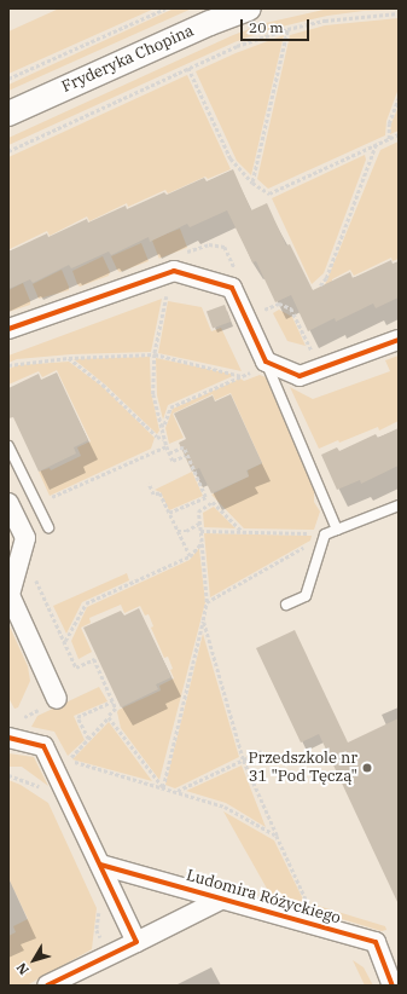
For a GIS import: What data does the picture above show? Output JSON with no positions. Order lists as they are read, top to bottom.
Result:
{
  "streets": {
    "street": ["Fryderyka Chopina", "Ludomira Różyckiego"]
  },
  "places": ["Przedszkole nr 31 \"Pod Tęczą\""],
  "scale_bar": "20 m",
  "north": "bottom left"
}
